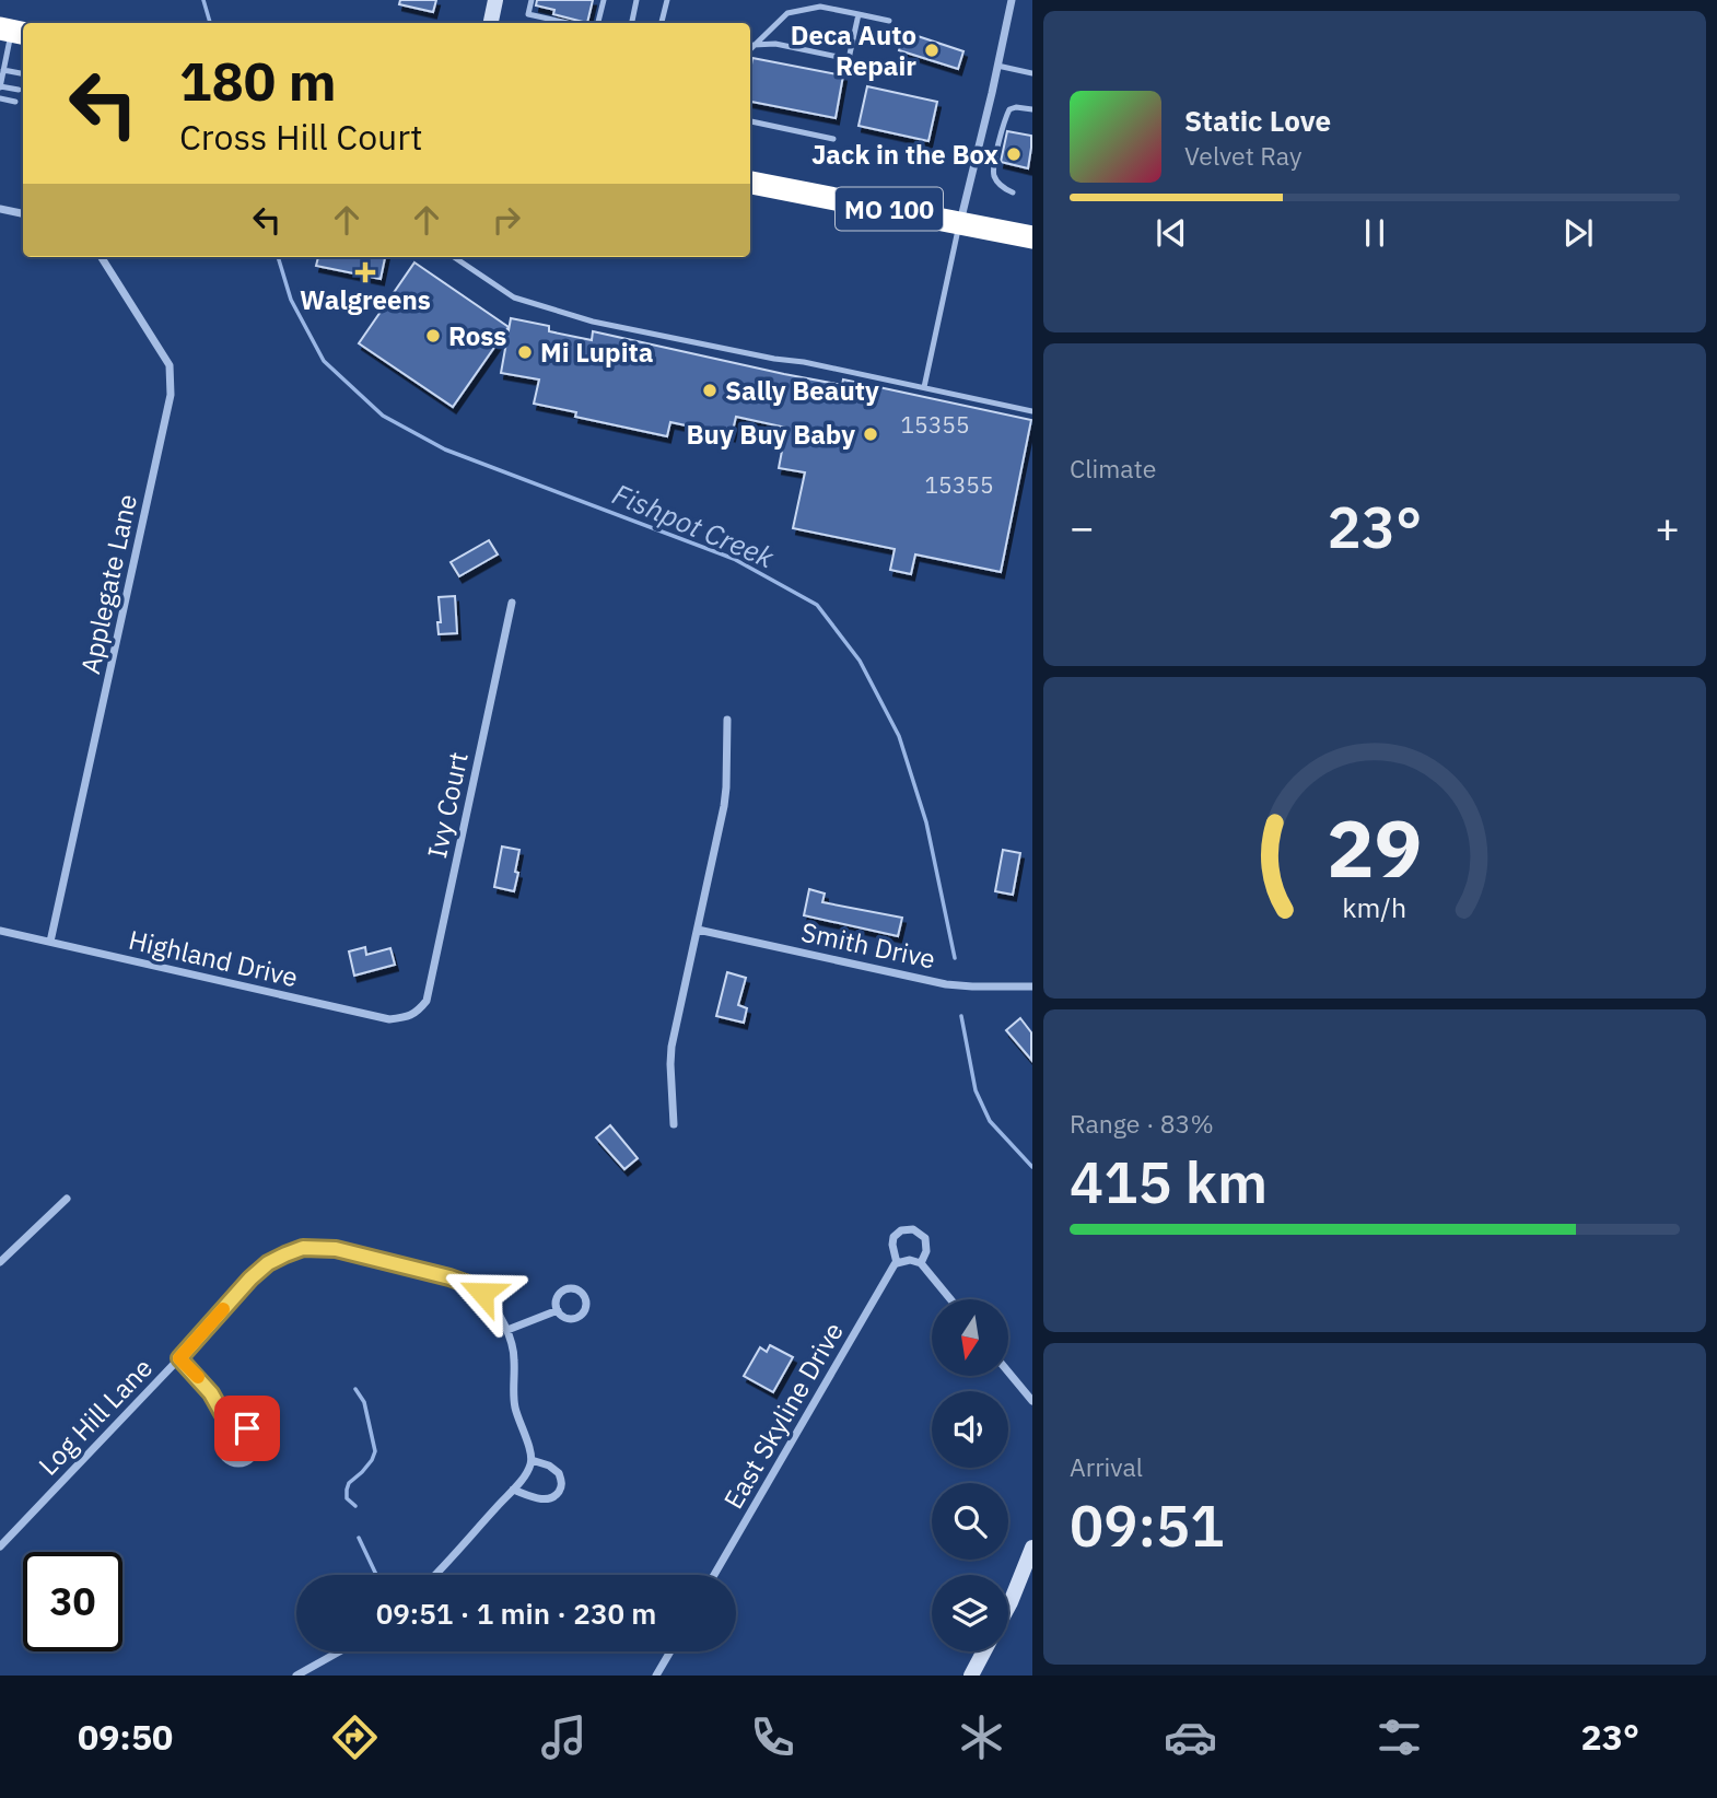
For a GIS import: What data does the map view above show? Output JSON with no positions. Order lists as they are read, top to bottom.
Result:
{
  "streets": {
    "highway": ["MO 100"],
    "street": [
      "Applegate Lane",
      "Ivy Court",
      "Smith Drive",
      "Highland Drive",
      "East Skyline Drive",
      "Log Hill Lane"
    ]
  },
  "crossings": [
    ["Applegate Lane", "Highland Drive"],
    ["Ivy Court", "Highland Drive"]
  ],
  "water": ["Fishpot Creek"],
  "places": {
    "other": [
      "Deca Auto Repair",
      "Jack in the Box",
      "Ross",
      "Mi Lupita",
      "Sally Beauty",
      "Buy Buy Baby"
    ],
    "health": ["Walgreens"]
  },
  "house_numbers": ["15355", "15355"],
  "north": "bottom",
  "page": {
    "turn": ["180 m", "Cross Hill Court"],
    "song": ["Static Love", "Velvet Ray"],
    "tile": [
      "Climate",
      ["Range · 83%", "415 km"],
      ["Arrival", "09:51"]
    ],
    "heat": ["−", "23°", "+"],
    "limit": "30",
    "trip": "09:51 · 1 min · 230 m",
    "tabs": ["09:50", "23°"],
    "gauge": ["29", "km/h"]
  }
}
